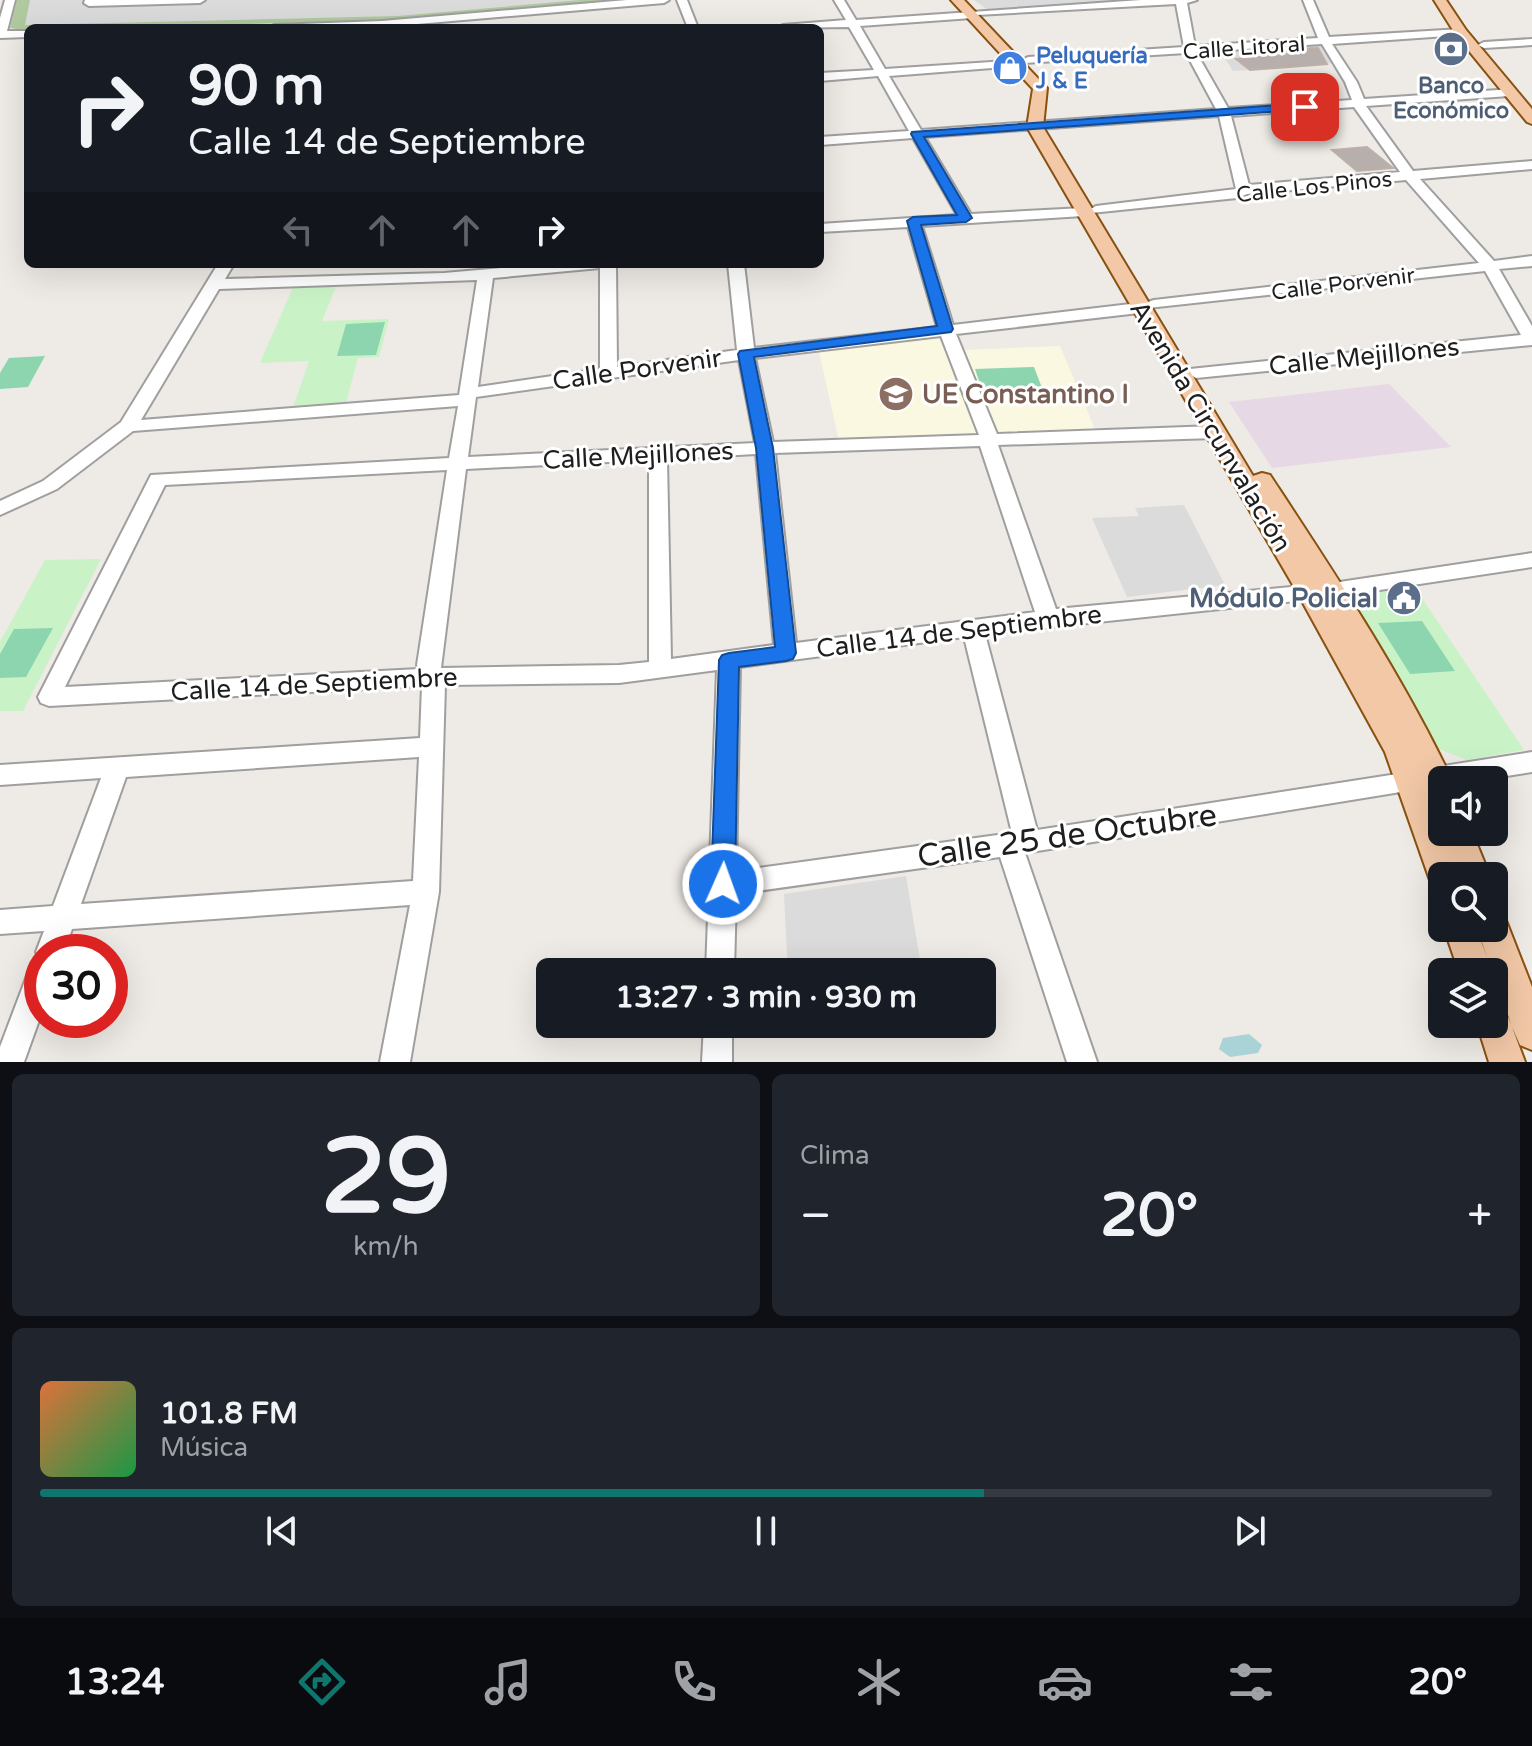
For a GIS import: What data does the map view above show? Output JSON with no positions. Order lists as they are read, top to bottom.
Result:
{
  "streets": {
    "main road": ["Avenida Circunvalación"],
    "street": [
      "Calle Litoral",
      "Calle Los Pinos",
      "Calle Porvenir",
      "Calle Mejillones",
      "Calle 14 de Septiembre",
      "Calle 25 de Octubre"
    ]
  },
  "crossings": [
    ["Calle Los Pinos", "Avenida Circunvalación"],
    ["Calle Porvenir", "Avenida Circunvalación"],
    ["Calle Mejillones", "Avenida Circunvalación"],
    ["Calle Mejillones", "Calle 14 de Septiembre"],
    ["Avenida Circunvalación", "Calle 14 de Septiembre"]
  ],
  "places": {
    "bank": ["Banco Económico"],
    "shop": ["Peluquería J & E"],
    "school or university": ["UE Constantino I"],
    "public building": ["Módulo Policial"]
  },
  "page": {
    "turn": ["90 m", "Calle 14 de Septiembre"],
    "limit": "30",
    "trip": "13:27 · 3 min · 930 m",
    "tile": [
      ["29", "km/h"],
      "Clima"
    ],
    "heat": ["−", "20°", "+"],
    "song": ["101.8 FM", "Música"],
    "tabs": ["13:24", "20°"]
  }
}
